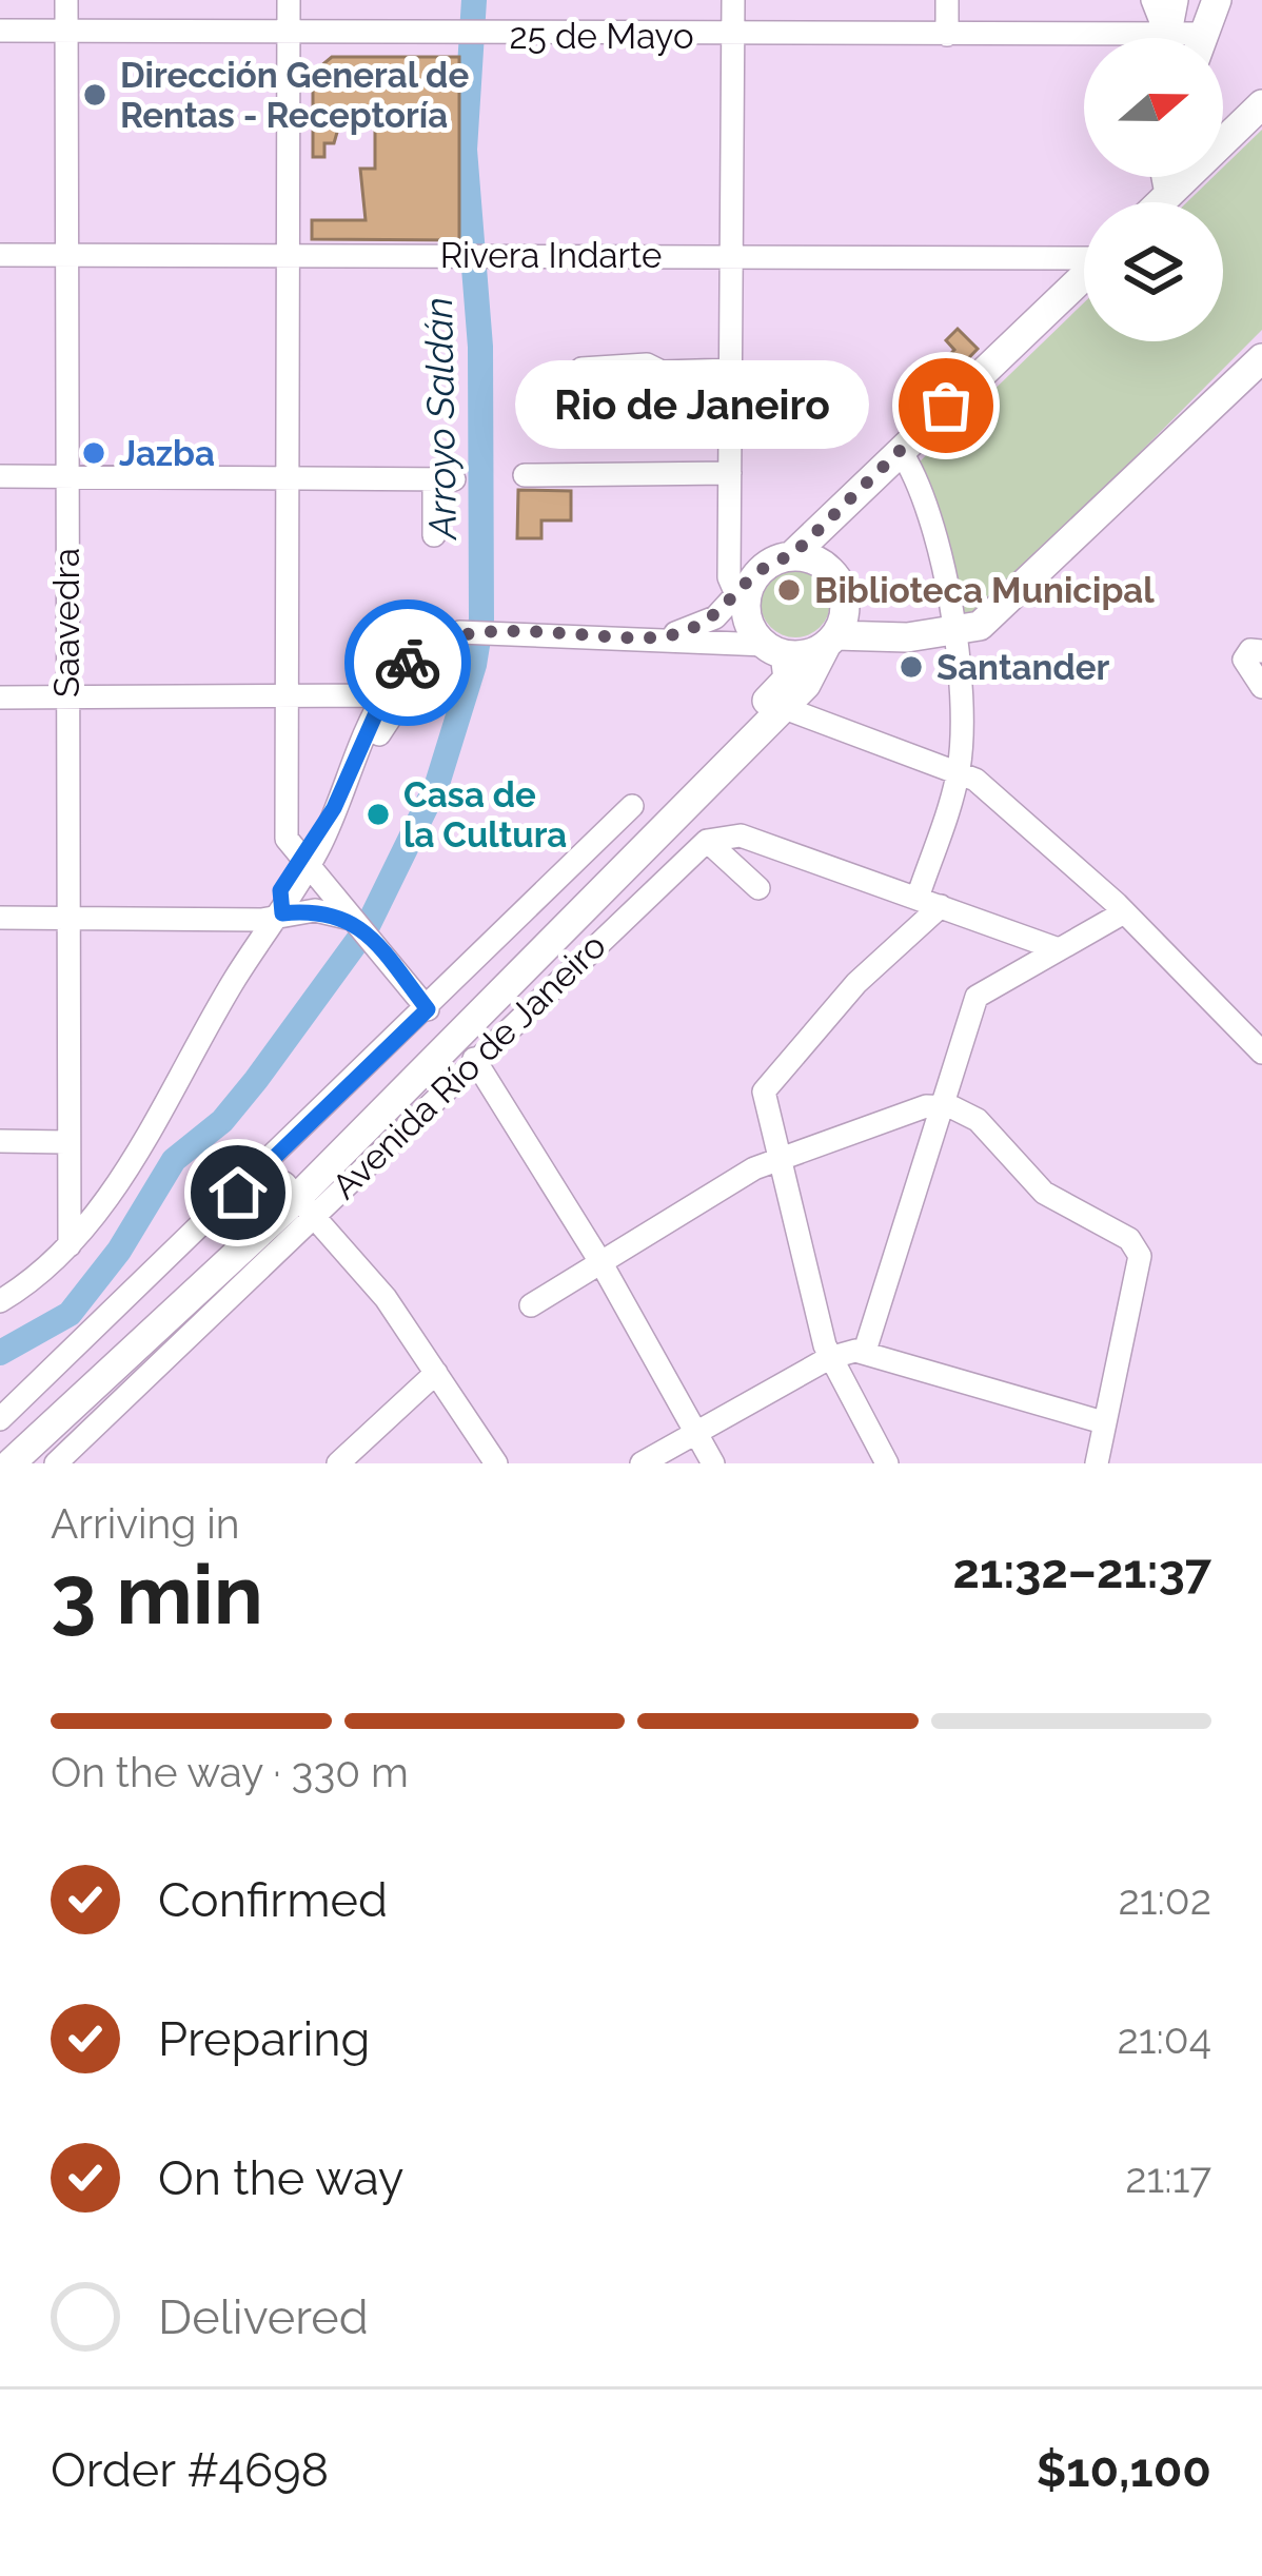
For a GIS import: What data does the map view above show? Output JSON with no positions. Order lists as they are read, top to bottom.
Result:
{
  "streets": {
    "street": [
      "25 de Mayo",
      "Rivera Indarte",
      "Saavedra",
      "Avenida Río de Janeiro"
    ]
  },
  "crossings": [
    ["25 de Mayo", "Saavedra"],
    ["Rivera Indarte", "Saavedra"]
  ],
  "water": ["Arroyo Saldán"],
  "places": [
    "Dirección General de Rentas - Receptoría",
    "Rio de Janeiro",
    "Jazba",
    "Biblioteca Municipal",
    "Santander",
    "Casa de la Cultura"
  ],
  "north": "right",
  "page": {
    "bubble": "Rio de Janeiro",
    "heading": ["3 min", "Arriving in", "21:32–21:37"],
    "panel": ["Order #4698", "$10,100"],
    "bar": "On the way · 330 m",
    "list": [
      ["Confirmed", "21:02"],
      ["Preparing", "21:04"],
      ["On the way", "21:17"],
      "Delivered"
    ]
  }
}
